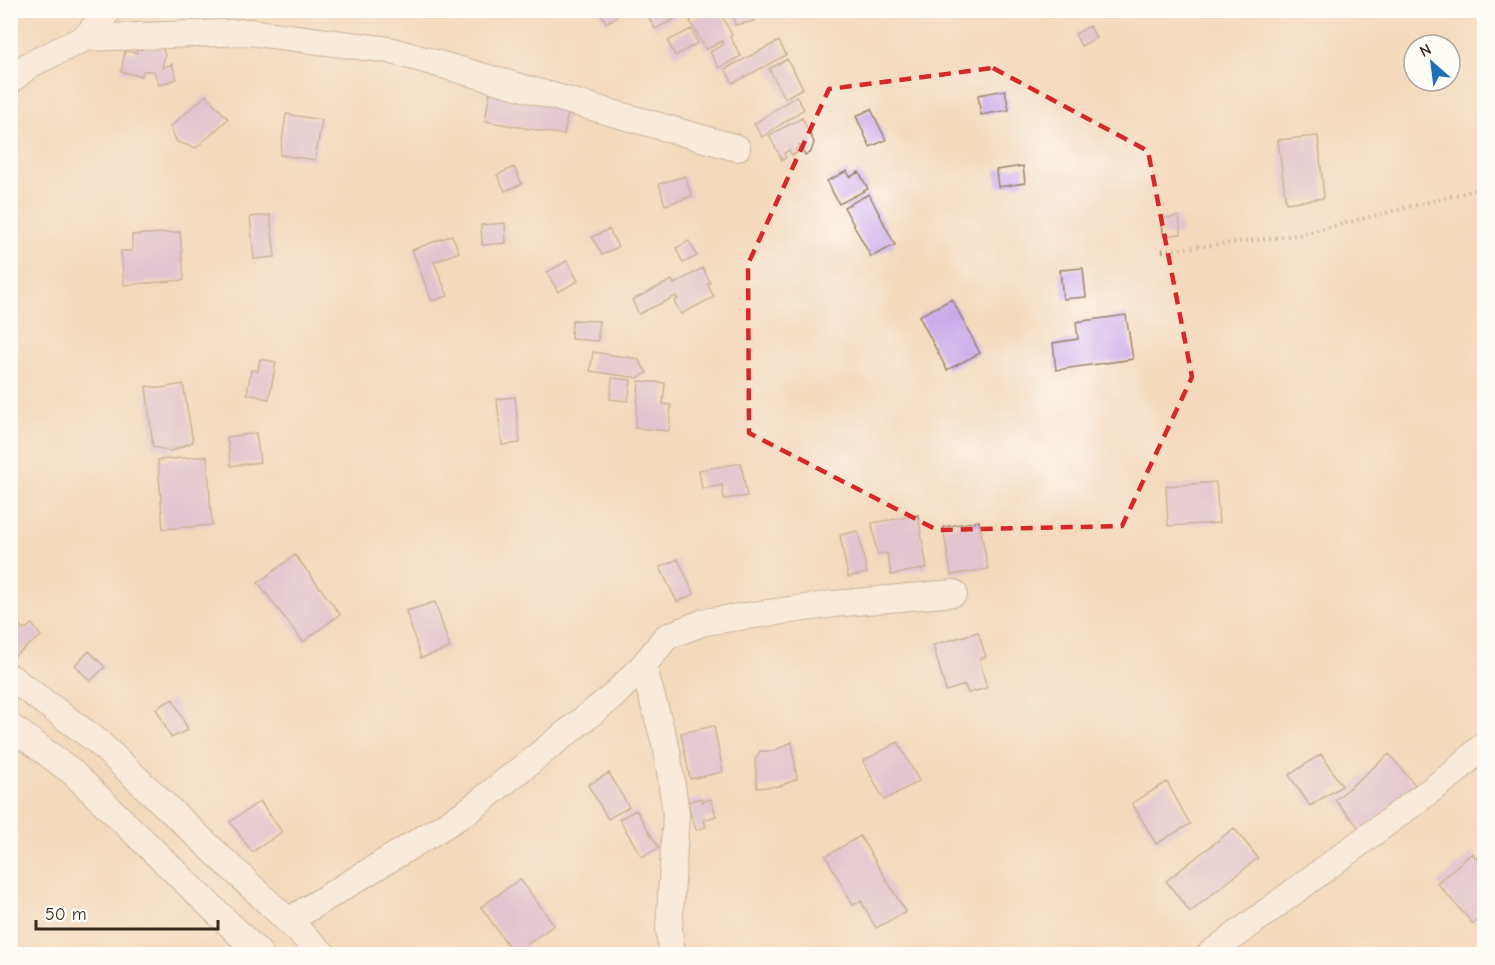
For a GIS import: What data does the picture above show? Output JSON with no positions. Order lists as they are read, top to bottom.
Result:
{
  "scale_bar": "50 m",
  "north": "top left"
}
